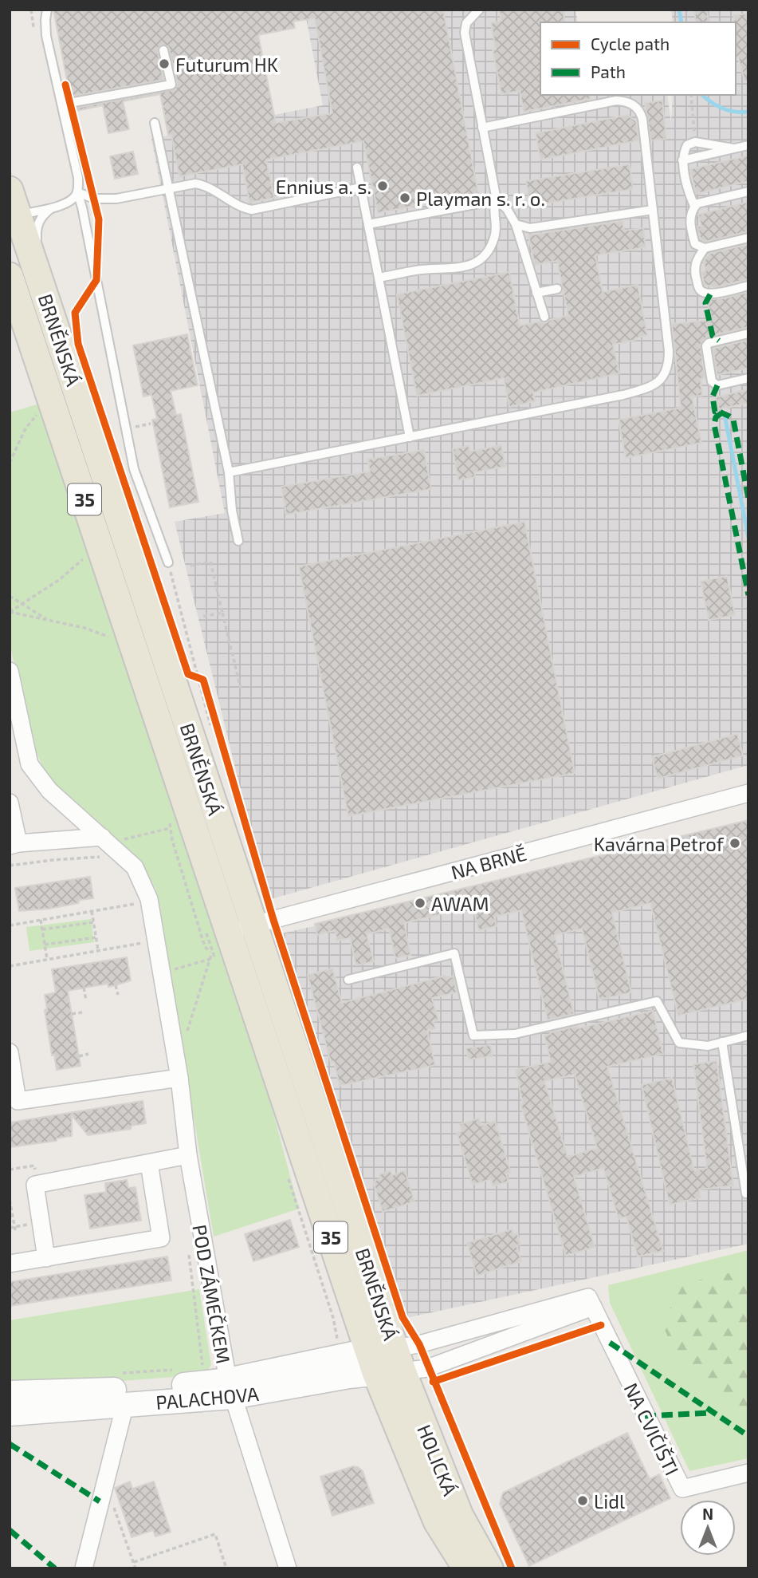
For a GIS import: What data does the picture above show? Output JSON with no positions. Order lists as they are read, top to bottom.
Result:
{
  "streets": {
    "main road": ["BRNĚNSKÁ", "35", "HOLICKÁ"],
    "street": [
      "NA BRNĚ",
      "POD ZÁMEČKEM",
      "PALACHOVA",
      "NA CVIČIŠTI"
    ]
  },
  "crossings": [
    ["BRNĚNSKÁ", "NA BRNĚ"],
    ["BRNĚNSKÁ", "PALACHOVA"],
    ["BRNĚNSKÁ", "HOLICKÁ"],
    ["POD ZÁMEČKEM", "PALACHOVA"],
    ["PALACHOVA", "HOLICKÁ"]
  ],
  "places": [
    "Futurum HK",
    "Ennius a. s.",
    "Playman s. r. o.",
    "Kavárna Petrof",
    "AWAM",
    "Lidl"
  ],
  "legend": ["Cycle path", "Path"],
  "north": "top"
}
